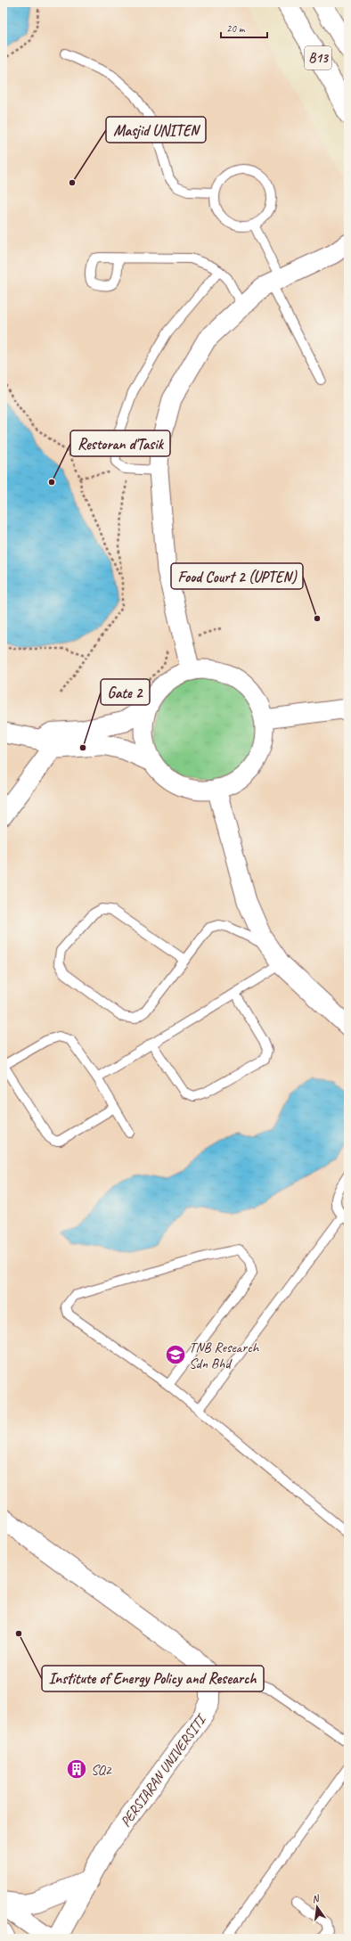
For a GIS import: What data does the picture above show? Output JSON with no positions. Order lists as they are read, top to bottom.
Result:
{
  "streets": {
    "street": ["B13", "PERSIARAN UNIVERSITI"]
  },
  "places": {
    "other": [
      "Masjid UNITEN",
      "Restoran d'Tasik",
      "Food Court 2 (UPTEN)",
      "Gate 2",
      "Institute of Energy Policy and Research"
    ],
    "school or university": ["TNB Research Sdn Bhd"],
    "building": ["SQ2"]
  },
  "scale_bar": "20 m",
  "north": "top"
}
